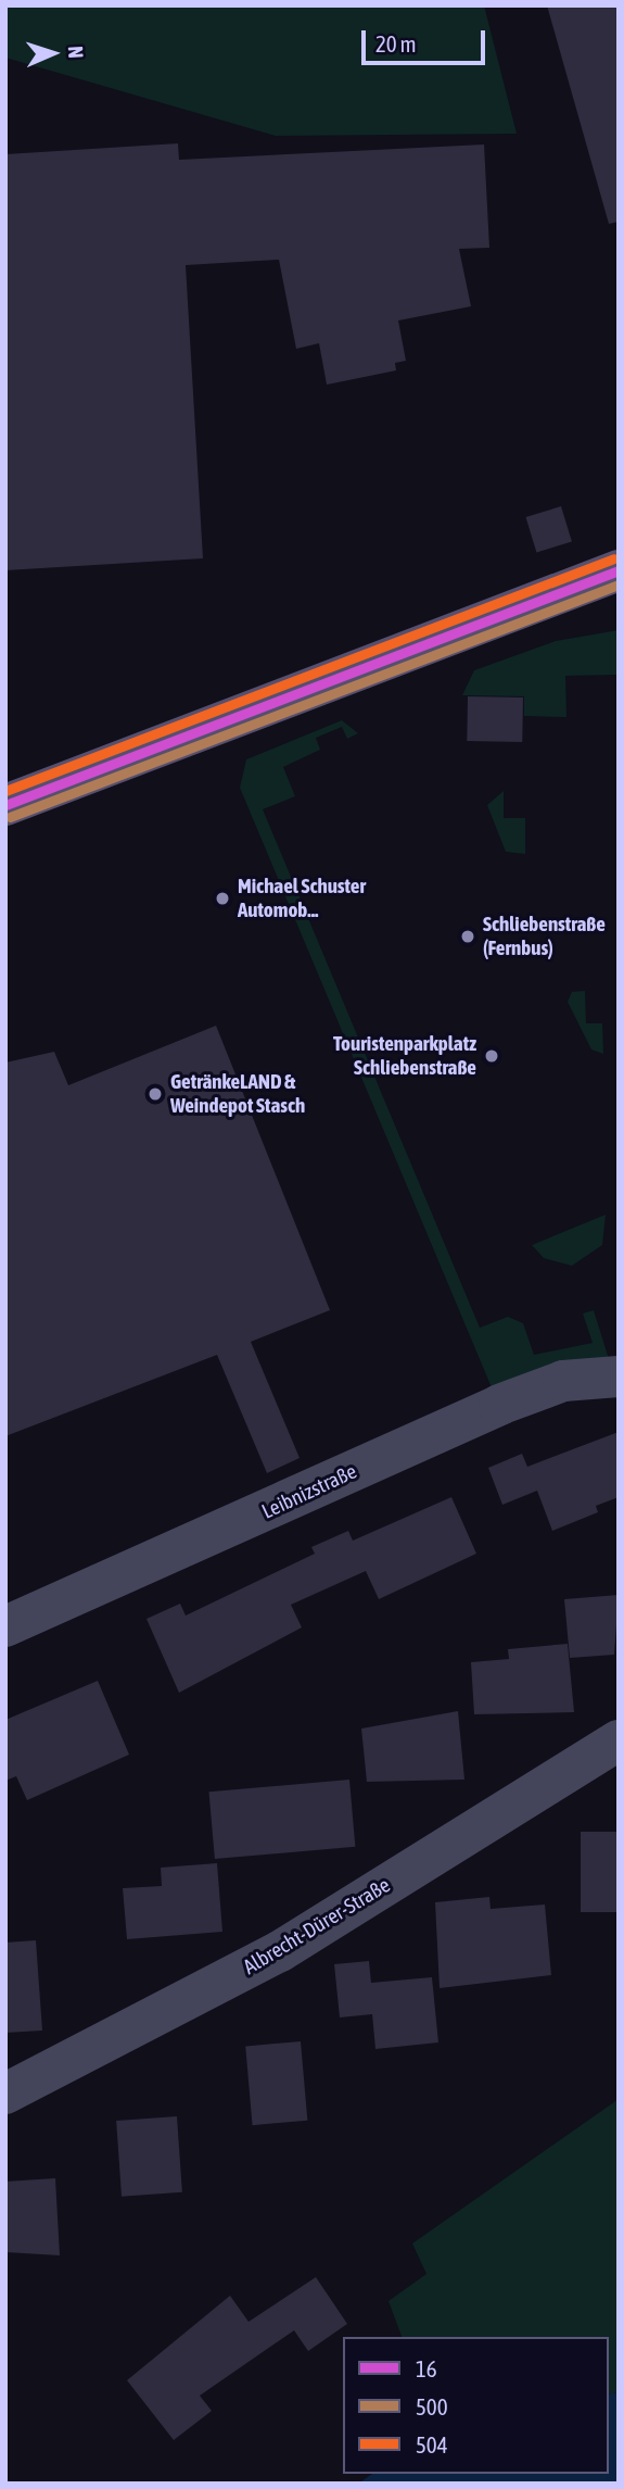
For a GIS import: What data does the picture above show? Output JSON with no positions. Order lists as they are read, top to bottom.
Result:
{
  "streets": {
    "street": ["Leibnizstraße", "Albrecht-Dürer-Straße"]
  },
  "places": [
    "Michael Schuster Automob...",
    "Schliebenstraße (Fernbus)",
    "Touristenparkplatz Schliebenstraße",
    "GetränkeLAND & Weindepot Stasch"
  ],
  "lines": ["transit line 504", "transit line 16", "transit line 500"],
  "legend": ["16", "500", "504"],
  "scale_bar": "20 m",
  "north": "right"
}
